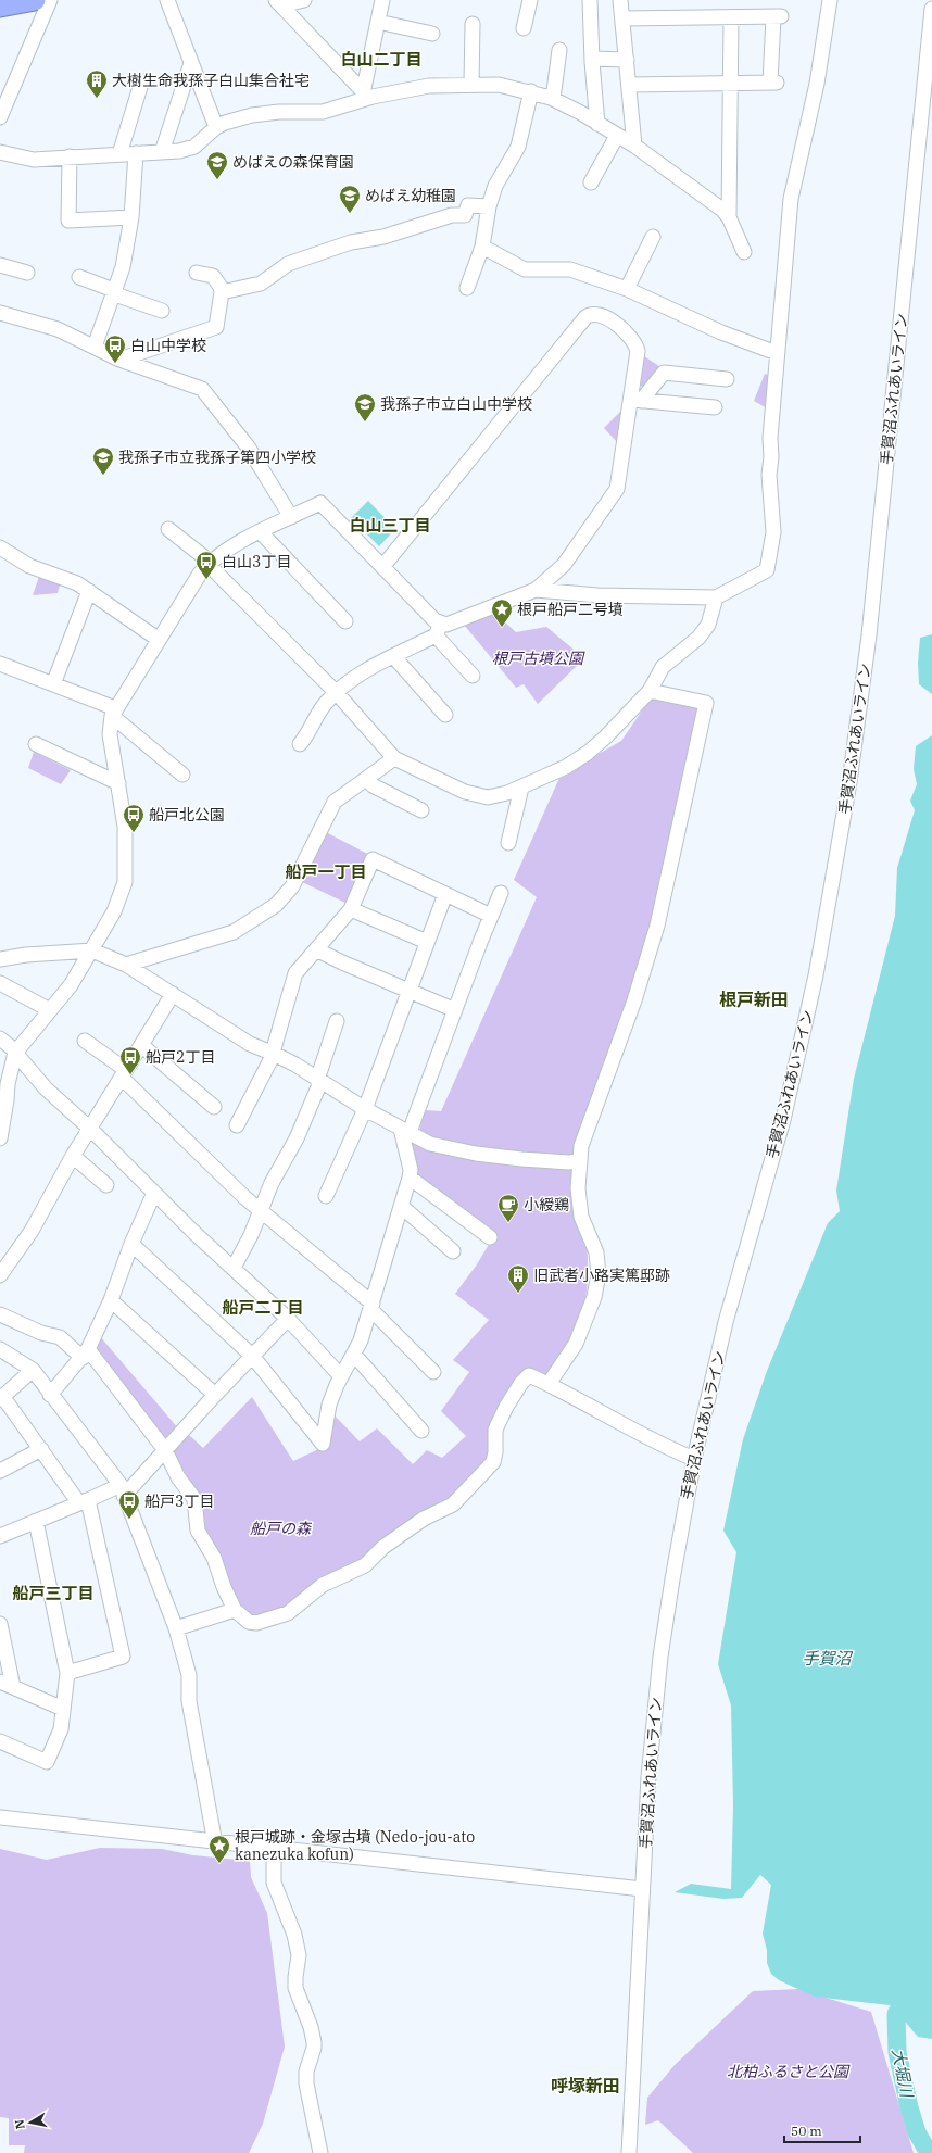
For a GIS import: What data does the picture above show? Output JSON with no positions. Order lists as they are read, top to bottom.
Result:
{
  "streets": {
    "street": ["手賀沼ふれあいライン"]
  },
  "districts": [
    "白山二丁目",
    "白山三丁目",
    "船戸一丁目",
    "根戸新田",
    "船戸二丁目",
    "船戸三丁目",
    "呼塚新田"
  ],
  "water": ["手賀沼", "大堀川"],
  "parks": ["根戸古墳公園", "船戸の森", "北柏ふるさと公園"],
  "places": {
    "building": ["大樹生命我孫子白山集合社宅", "旧武者小路実篤邸跡"],
    "school or university": [
      "めばえの森保育園",
      "めばえ幼稚園",
      "我孫子市立白山中学校",
      "我孫子市立我孫子第四小学校"
    ],
    "bus stop": [
      "白山中学校",
      "白山3丁目",
      "船戸北公園",
      "船戸2丁目",
      "船戸3丁目"
    ],
    "place": ["根戸船戸二号墳", "根戸城跡・金塚古墳 (Nedo-jou-ato kanezuka kofun)"],
    "cafe": ["小綬鶏"]
  },
  "scale_bar": "50 m",
  "north": "left"
}
